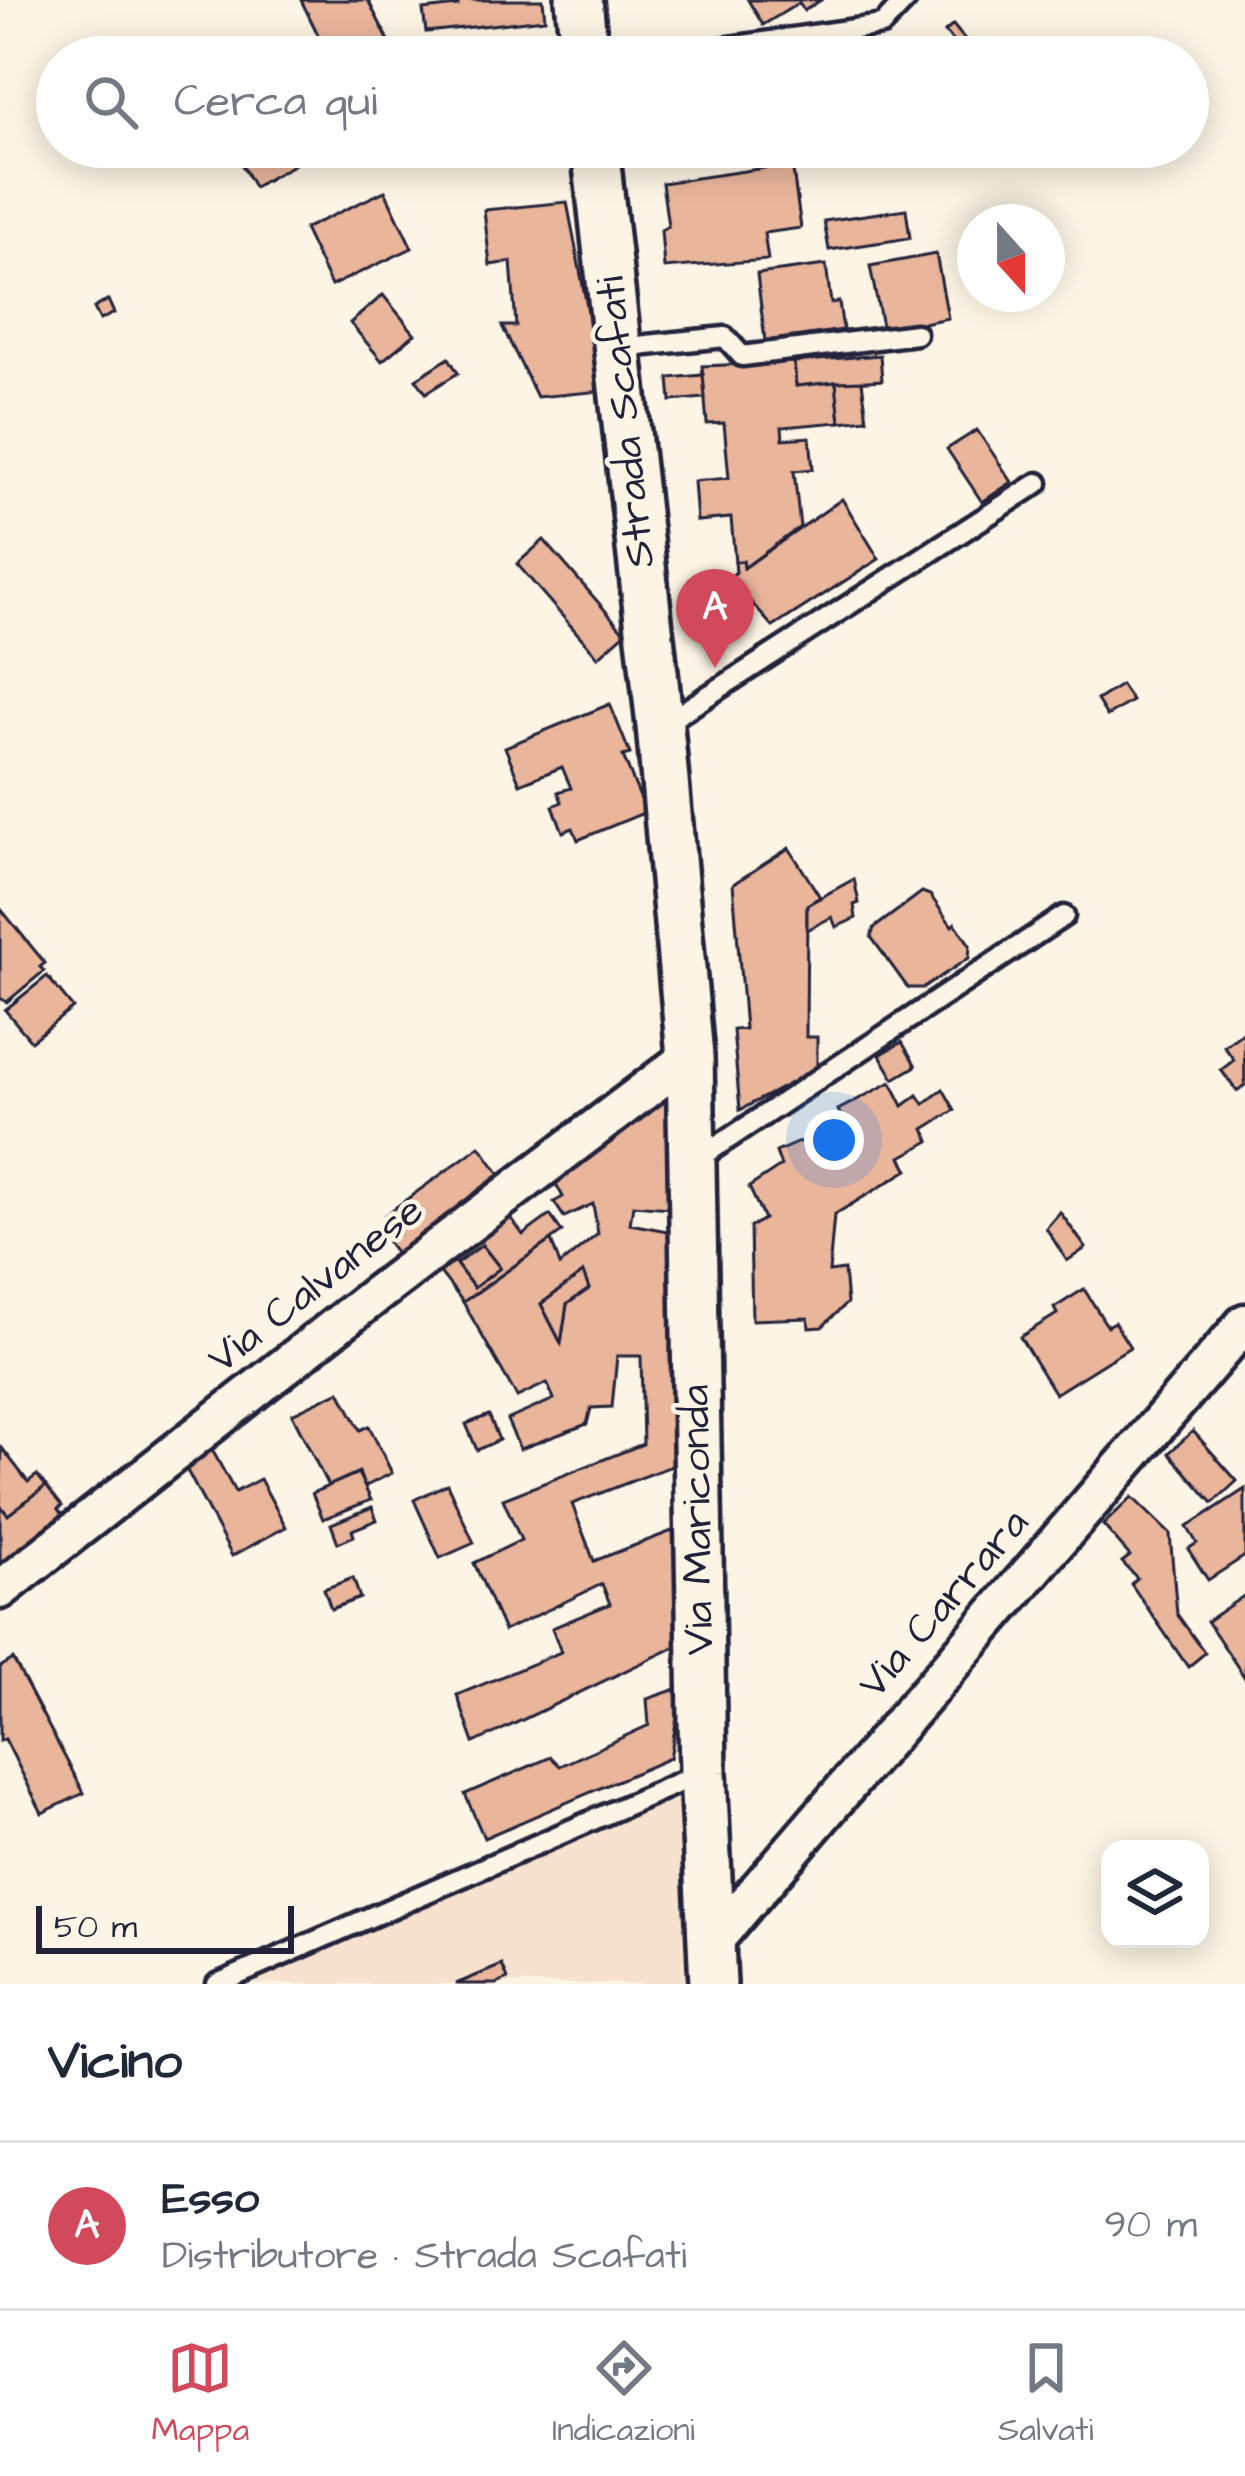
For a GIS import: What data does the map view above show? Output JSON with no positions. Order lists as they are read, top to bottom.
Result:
{
  "streets": {
    "street": [
      "Strada Scafati",
      "Via Calvanese",
      "Via Mariconda",
      "Via Carrara"
    ]
  },
  "crossings": [
    ["Strada Scafati", "Via Calvanese"],
    ["Strada Scafati", "Via Mariconda"],
    ["Via Calvanese", "Via Mariconda"],
    ["Via Mariconda", "Via Carrara"]
  ],
  "scale_bar": "50 m",
  "north": "bottom",
  "page": {
    "search": "Cerca qui",
    "pins": "A",
    "scale": "50 m",
    "heading": "Vicino",
    "list": [
      {
        "mark": "A",
        "name": "Esso",
        "note": "Distributore · Strada Scafati",
        "value": "90 m"
      }
    ],
    "nav": ["Mappa", "Indicazioni", "Salvati"]
  }
}
